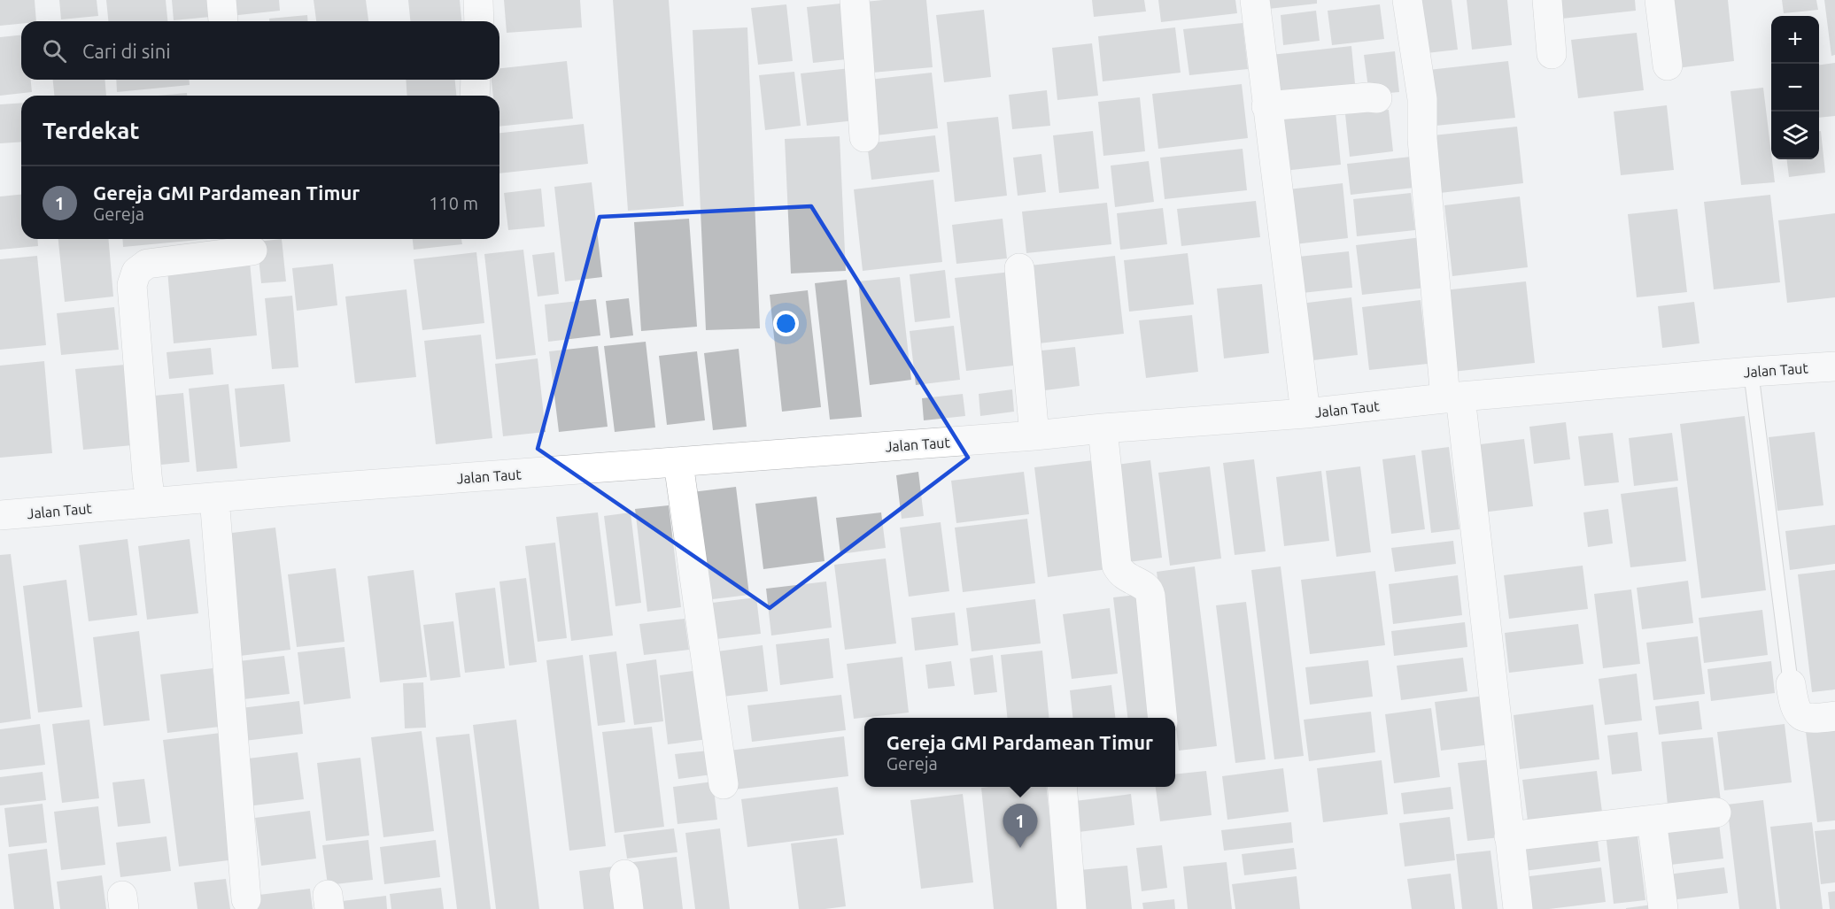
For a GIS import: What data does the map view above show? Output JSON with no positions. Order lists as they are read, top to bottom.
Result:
{
  "streets": {
    "street": ["Jalan Taut"]
  },
  "page": {
    "map_buttons": ["+", "−"],
    "search": "Cari di sini",
    "heading": "Terdekat",
    "list": [
      {
        "mark": "1",
        "name": "Gereja GMI Pardamean Timur",
        "note": "Gereja",
        "value": "110 m"
      }
    ],
    "popup": ["Gereja GMI Pardamean Timur", "Gereja"],
    "pins": "1"
  }
}
